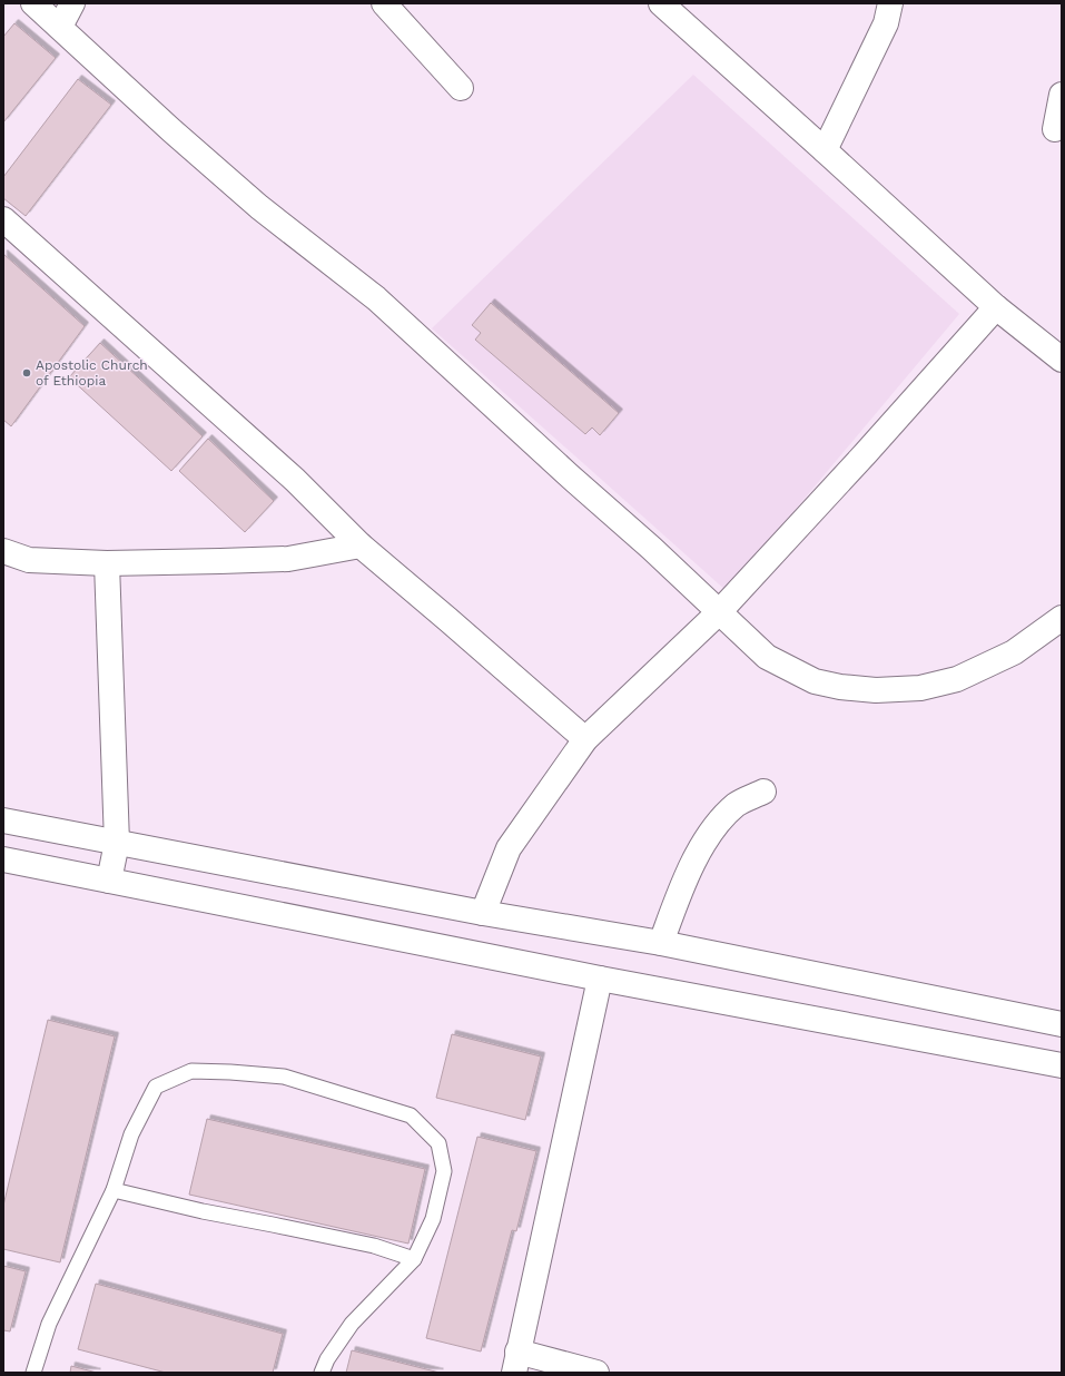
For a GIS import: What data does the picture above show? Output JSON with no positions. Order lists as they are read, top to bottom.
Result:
{
  "places": ["Apostolic Church of Ethiopia"]
}
